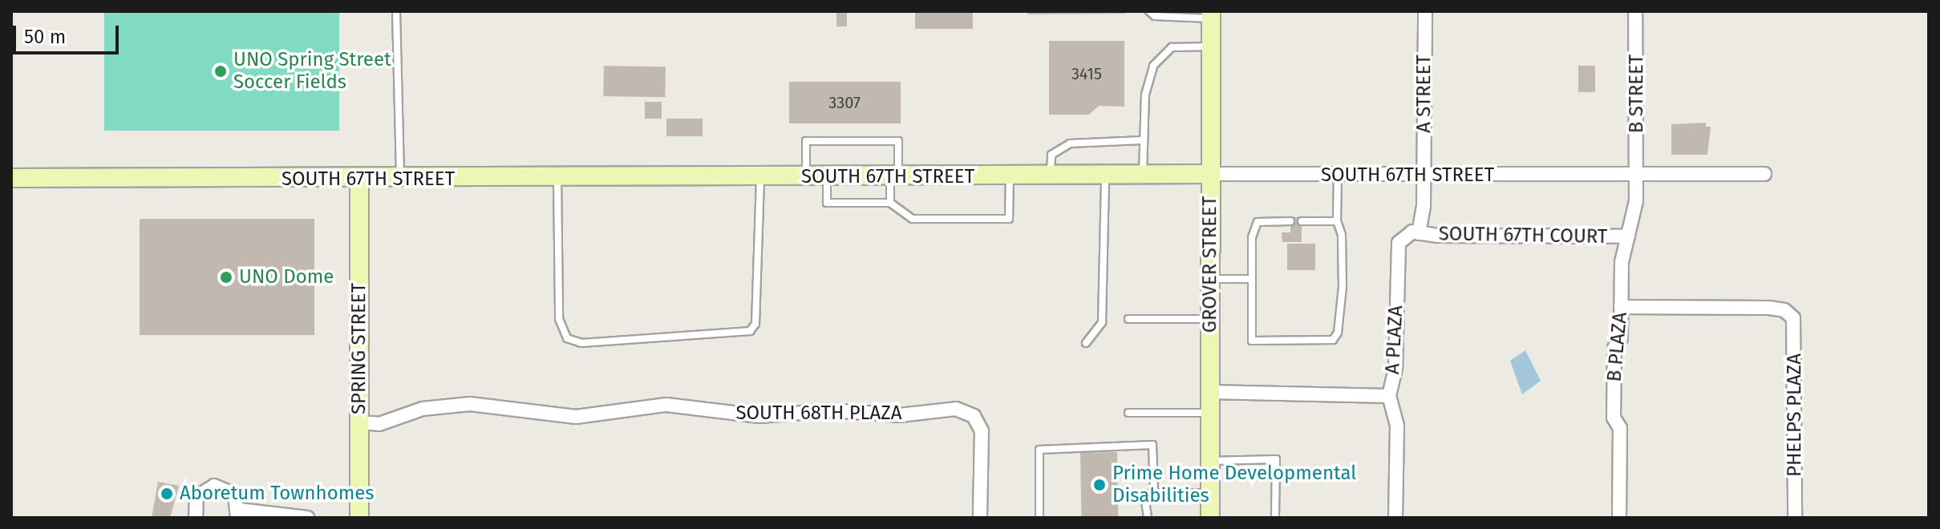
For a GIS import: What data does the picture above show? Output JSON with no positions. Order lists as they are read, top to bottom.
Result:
{
  "streets": {
    "street": [
      "A STREET",
      "B STREET",
      "SOUTH 67TH STREET",
      "SOUTH 67TH COURT",
      "GROVER STREET",
      "A PLAZA",
      "B PLAZA",
      "SPRING STREET",
      "SOUTH 68TH PLAZA",
      "PHELPS PLAZA"
    ]
  },
  "crossings": [
    ["A STREET", "SOUTH 67TH STREET"],
    ["B STREET", "SOUTH 67TH STREET"],
    ["B STREET", "B PLAZA"],
    ["SOUTH 67TH STREET", "GROVER STREET"],
    ["SOUTH 67TH STREET", "B PLAZA"],
    ["SOUTH 67TH STREET", "SPRING STREET"],
    ["SOUTH 67TH COURT", "A PLAZA"],
    ["SOUTH 67TH COURT", "B PLAZA"],
    ["B PLAZA", "PHELPS PLAZA"],
    ["SPRING STREET", "SOUTH 68TH PLAZA"]
  ],
  "places": [
    "UNO Spring Street Soccer Fields",
    "UNO Dome",
    "Prime Home Developmental Disabilities",
    "Aboretum Townhomes"
  ],
  "house_numbers": ["3415", "3307"],
  "scale_bar": "50 m"
}
